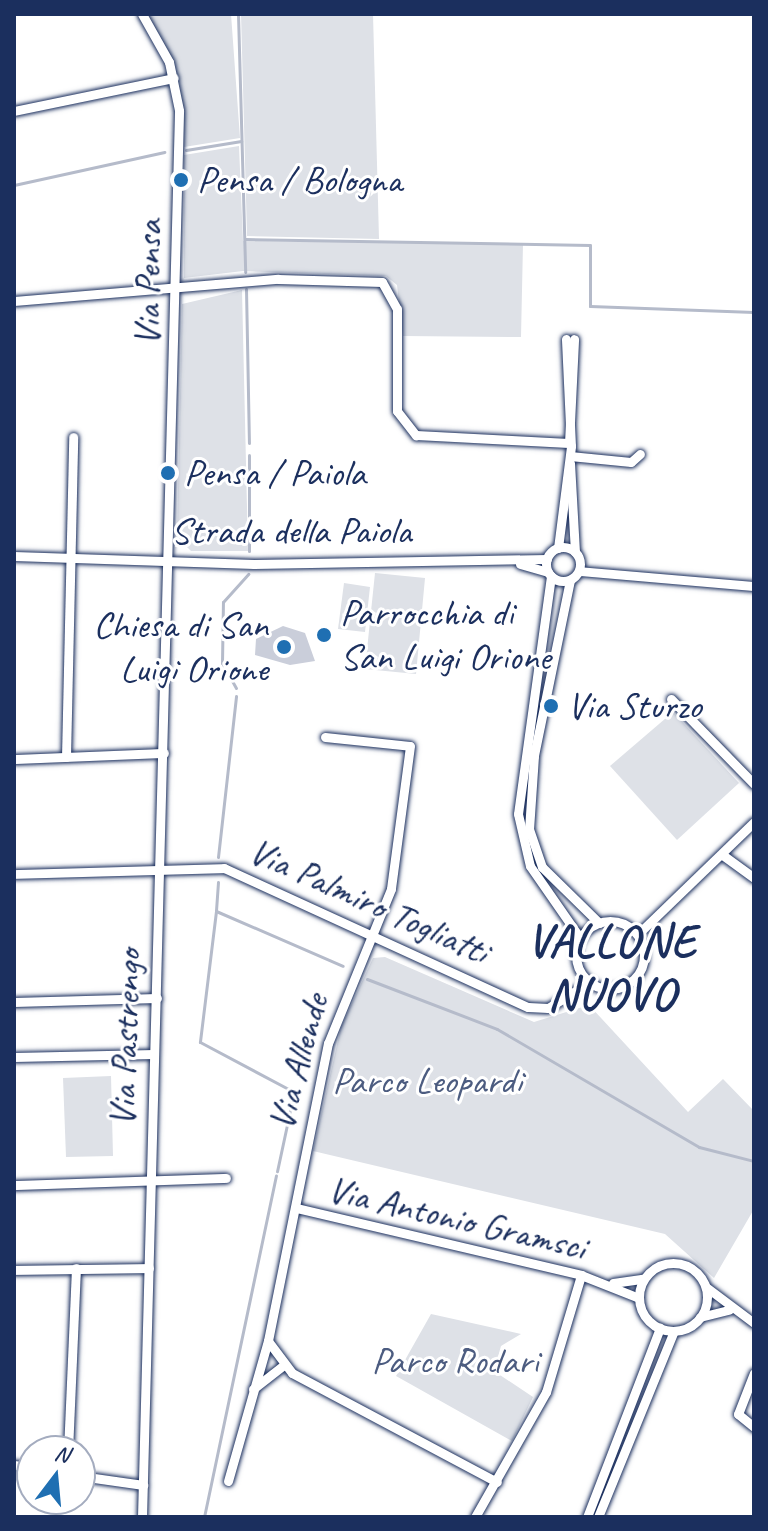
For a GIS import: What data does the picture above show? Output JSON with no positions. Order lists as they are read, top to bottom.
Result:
{
  "streets": {
    "street": [
      "Via Pensa",
      "Strada della Paiola",
      "Via Palmiro Togliatti",
      "Via Pastrengo",
      "Via Allende",
      "Via Antonio Gramsci"
    ]
  },
  "crossings": [
    ["Via Pensa", "Strada della Paiola"],
    ["Via Pensa", "Via Pastrengo"],
    ["Strada della Paiola", "Via Pastrengo"],
    ["Via Palmiro Togliatti", "Via Pastrengo"],
    ["Via Palmiro Togliatti", "Via Allende"],
    ["Via Allende", "Via Antonio Gramsci"]
  ],
  "districts": ["VALLONE NUOVO"],
  "parks": ["Parco Leopardi", "Parco Rodari"],
  "places": [
    "Pensa / Bologna",
    "Pensa / Paiola",
    "Parrocchia di San Luigi Orione",
    "Chiesa di San Luigi Orione",
    "Via Sturzo"
  ],
  "north": "top"
}
